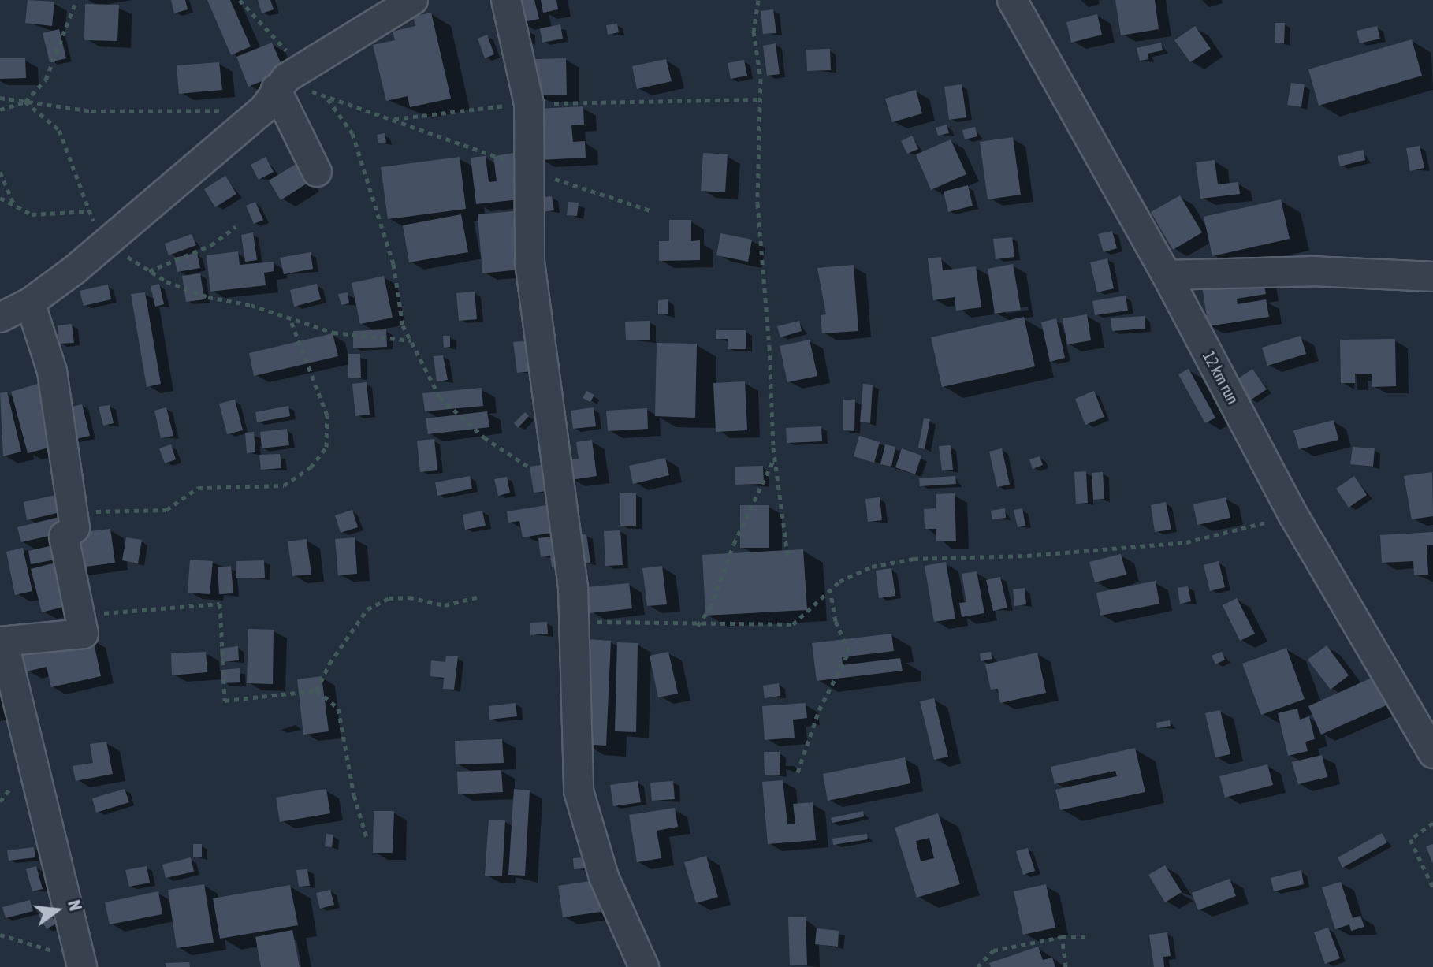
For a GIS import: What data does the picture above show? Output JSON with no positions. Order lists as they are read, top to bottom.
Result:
{
  "streets": {
    "street": ["12 km run"]
  },
  "north": "right"
}
